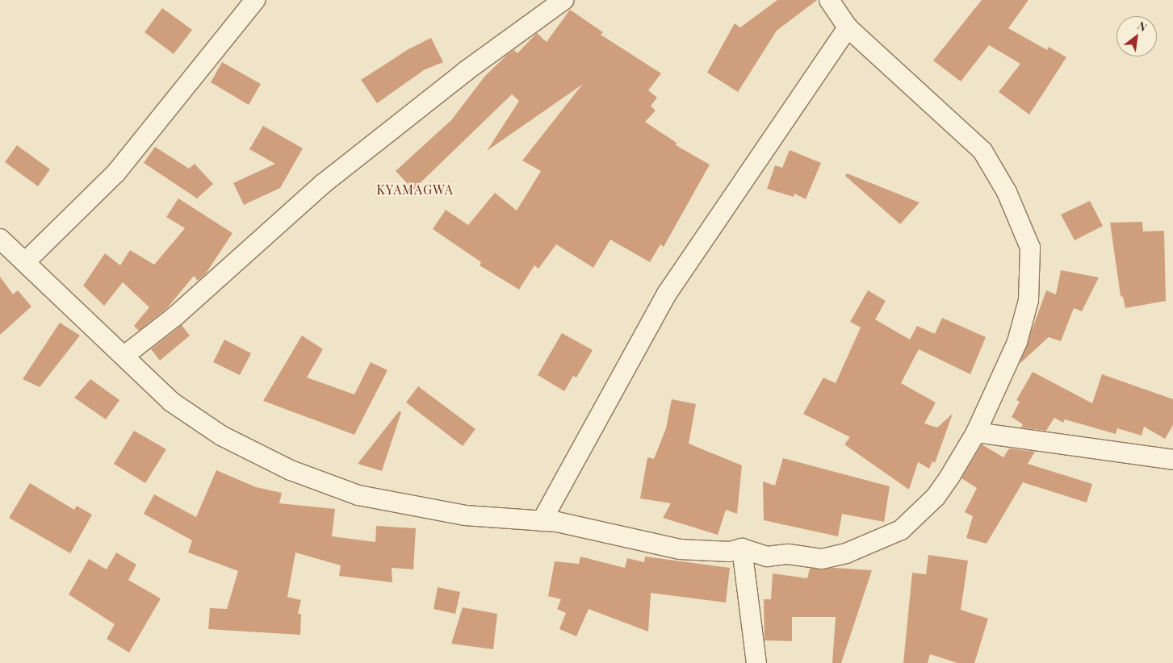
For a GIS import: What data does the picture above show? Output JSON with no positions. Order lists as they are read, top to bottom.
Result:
{
  "districts": ["KYAMAGWA"],
  "north": "top right"
}
